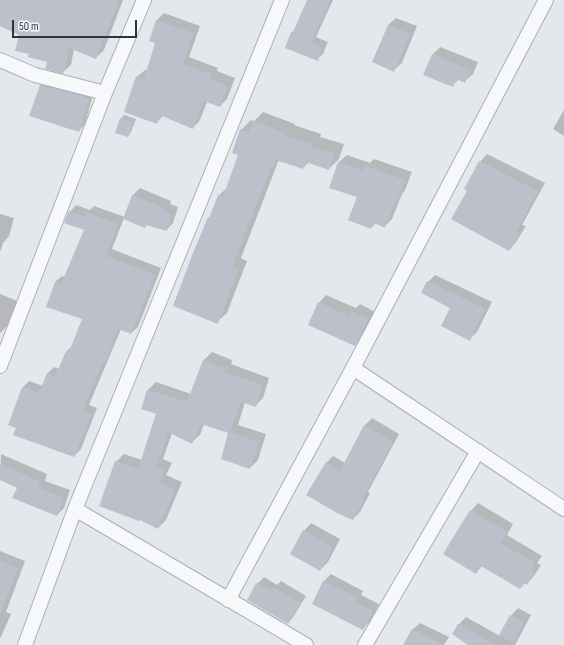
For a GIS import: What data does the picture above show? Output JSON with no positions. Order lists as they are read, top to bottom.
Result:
{
  "scale_bar": "50 m"
}
